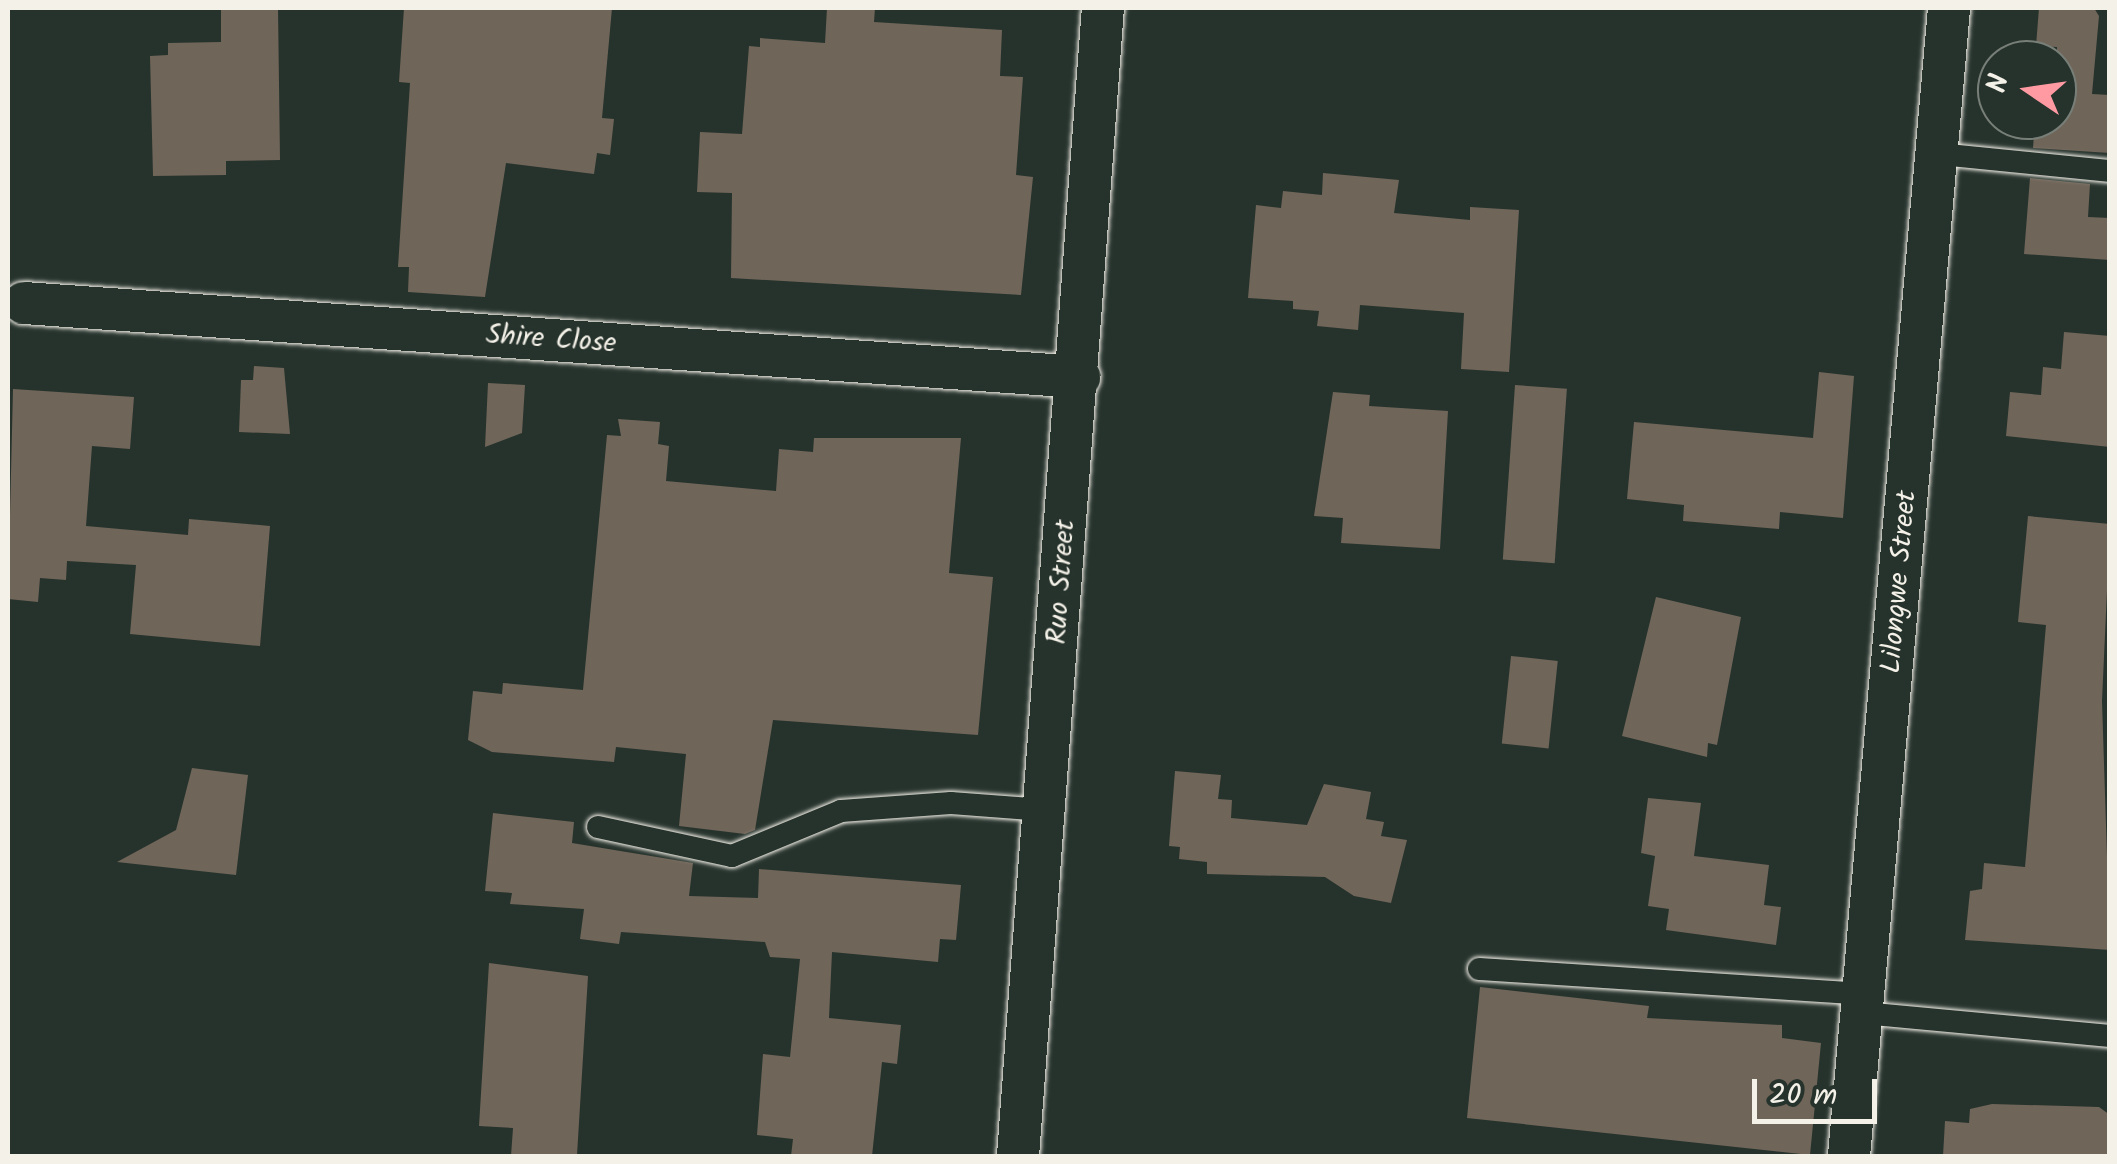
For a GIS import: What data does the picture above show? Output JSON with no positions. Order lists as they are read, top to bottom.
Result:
{
  "streets": {
    "street": ["Shire Close", "Ruo Street", "Lilongwe Street"]
  },
  "crossings": [
    ["Shire Close", "Ruo Street"]
  ],
  "scale_bar": "20 m",
  "north": "left"
}
